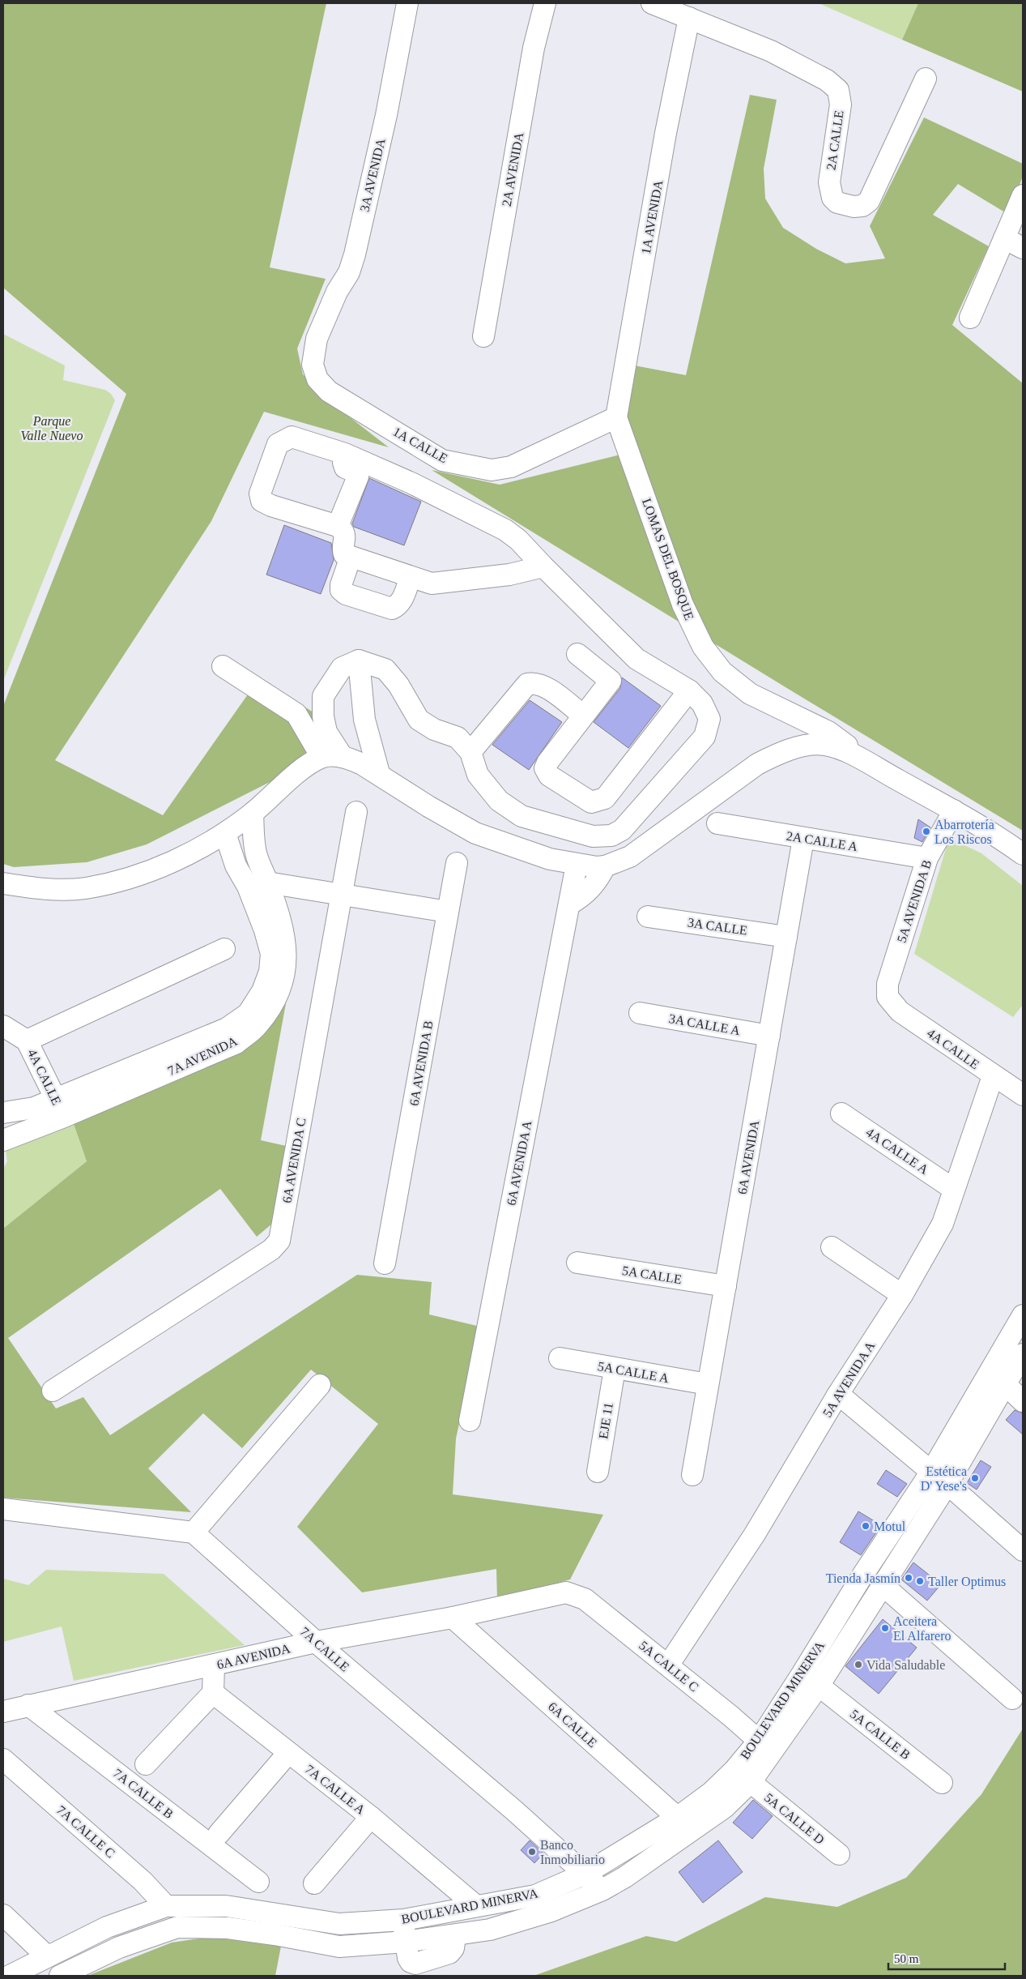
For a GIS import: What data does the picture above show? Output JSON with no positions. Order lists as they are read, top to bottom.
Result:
{
  "streets": {
    "street": [
      "2A CALLE",
      "2A AVENIDA",
      "3A AVENIDA",
      "1A AVENIDA",
      "1A CALLE",
      "LOMAS DEL BOSQUE",
      "2A CALLE A",
      "5A AVENIDA B",
      "3A CALLE",
      "3A CALLE A",
      "4A CALLE",
      "7A AVENIDA",
      "6A AVENIDA B",
      "4A CALLE A",
      "6A AVENIDA",
      "6A AVENIDA C",
      "6A AVENIDA A",
      "5A CALLE",
      "5A CALLE A",
      "5A AVENIDA A",
      "EJE 11",
      "7A CALLE",
      "5A CALLE C",
      "BOULEVARD MINERVA",
      "6A CALLE",
      "5A CALLE B",
      "7A CALLE A",
      "7A CALLE B",
      "5A CALLE D",
      "7A CALLE C"
    ]
  },
  "crossings": [
    ["2A CALLE", "1A AVENIDA"],
    ["3A AVENIDA", "1A CALLE"],
    ["1A AVENIDA", "1A CALLE"],
    ["1A AVENIDA", "LOMAS DEL BOSQUE"],
    ["1A CALLE", "LOMAS DEL BOSQUE"],
    ["2A CALLE A", "5A AVENIDA B"],
    ["2A CALLE A", "6A AVENIDA"],
    ["5A AVENIDA B", "4A CALLE"],
    ["3A CALLE", "6A AVENIDA"],
    ["3A CALLE A", "6A AVENIDA"],
    ["4A CALLE", "7A AVENIDA"],
    ["4A CALLE", "5A AVENIDA A"],
    ["4A CALLE A", "5A AVENIDA A"],
    ["6A AVENIDA", "5A CALLE"],
    ["6A AVENIDA", "5A CALLE A"],
    ["6A AVENIDA", "7A CALLE"],
    ["6A AVENIDA", "5A CALLE C"],
    ["6A AVENIDA", "6A CALLE"],
    ["6A AVENIDA", "7A CALLE B"],
    ["5A CALLE A", "EJE 11"],
    ["5A AVENIDA A", "5A CALLE C"],
    ["7A CALLE", "BOULEVARD MINERVA"],
    ["5A CALLE C", "BOULEVARD MINERVA"],
    ["BOULEVARD MINERVA", "6A CALLE"],
    ["BOULEVARD MINERVA", "5A CALLE B"],
    ["BOULEVARD MINERVA", "7A CALLE A"],
    ["BOULEVARD MINERVA", "5A CALLE D"],
    ["BOULEVARD MINERVA", "7A CALLE C"]
  ],
  "parks": ["Parque Valle Nuevo"],
  "places": [
    "Abarrotería Los Riscos",
    "Estética D' Yese's",
    "Motul",
    "Tienda Jasmín",
    "Taller Optimus",
    "Aceitera El Alfarero",
    "Vida Saludable",
    "Banco Inmobiliario"
  ],
  "scale_bar": "50 m"
}
